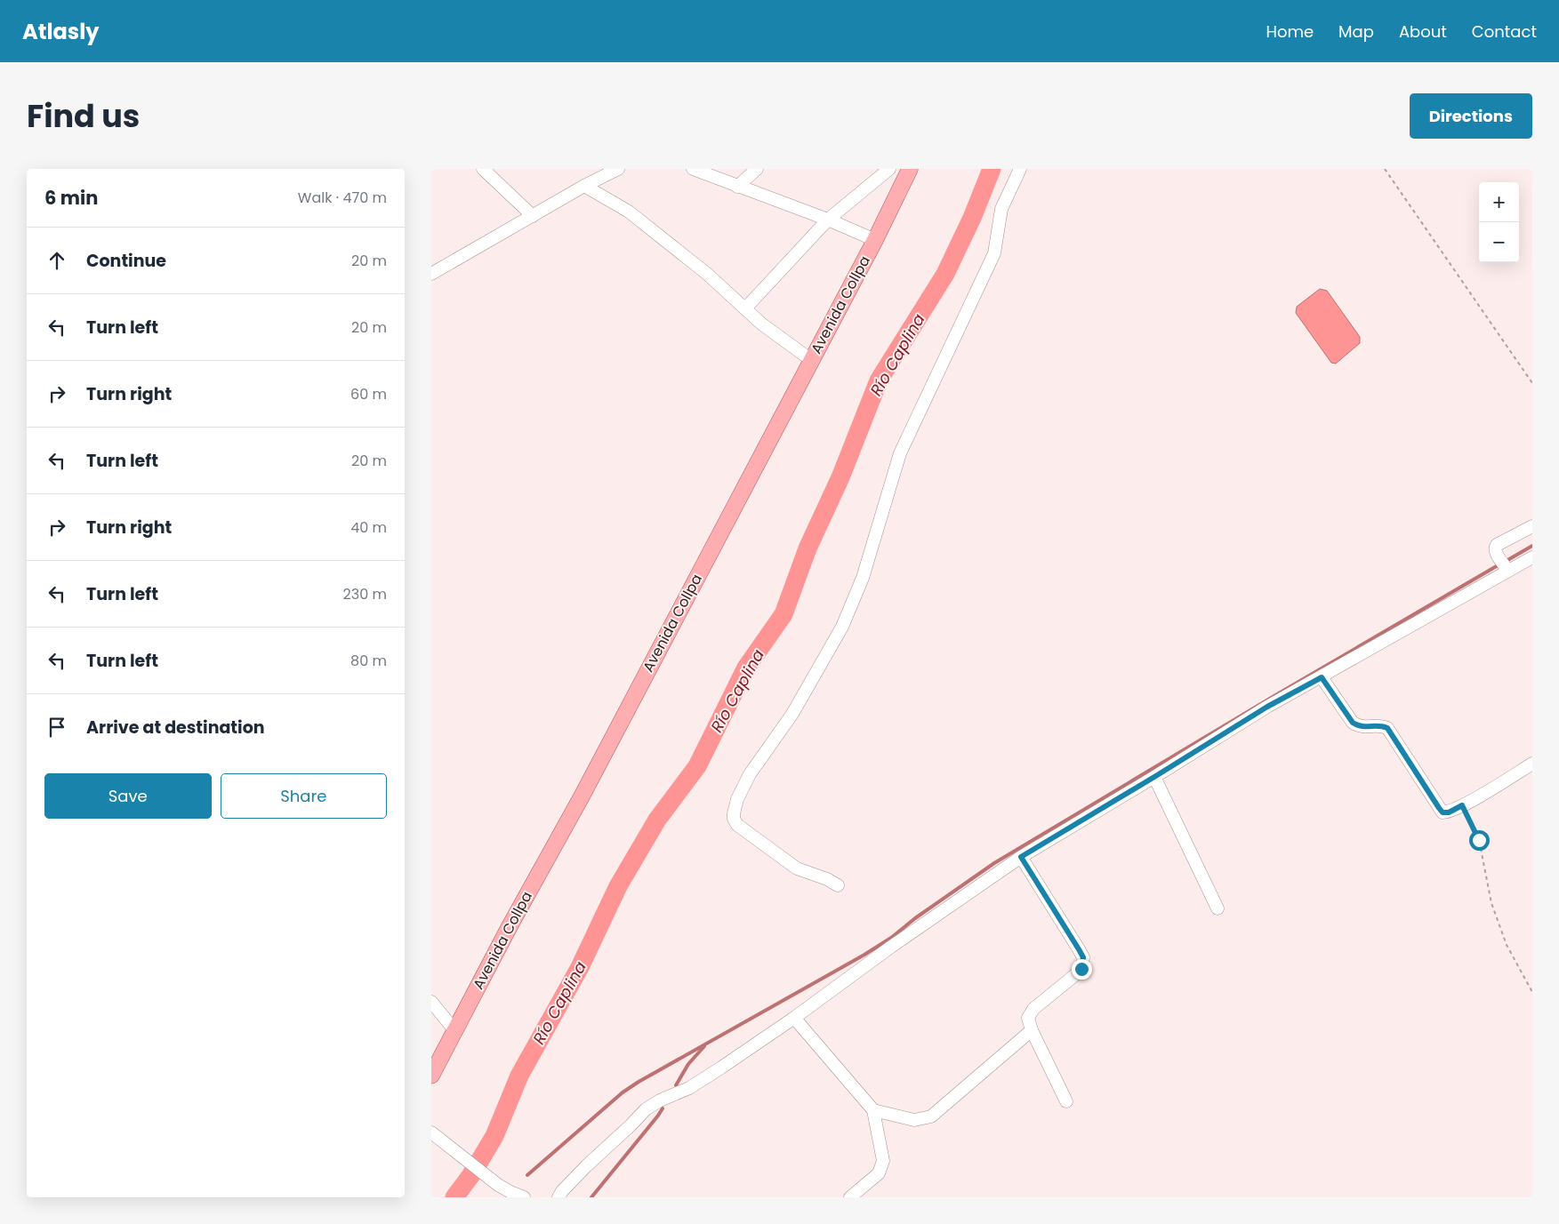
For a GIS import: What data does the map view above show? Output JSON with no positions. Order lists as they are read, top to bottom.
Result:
{
  "streets": {
    "main road": ["Avenida Collpa"]
  },
  "water": ["Río Caplina"],
  "page": {
    "header": "Atlasly",
    "nav": [
      "Home",
      "Map",
      "About",
      "Contact"
    ],
    "title": "Find us",
    "buttons": [
      "Directions",
      ["Save", "Share"]
    ],
    "heading": ["6 min", "Walk · 470 m"],
    "map_buttons": ["+", "−"],
    "list": [
      ["Continue", "20 m"],
      ["Turn left", "20 m"],
      ["Turn right", "60 m"],
      ["Turn left", "20 m"],
      ["Turn right", "40 m"],
      ["Turn left", "230 m"],
      ["Turn left", "80 m"],
      "Arrive at destination"
    ]
  }
}
